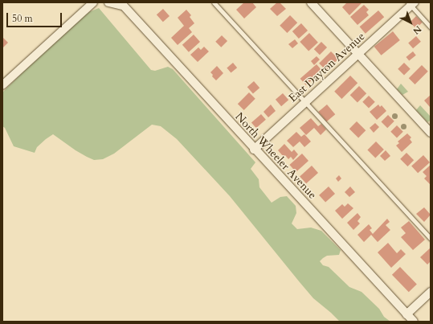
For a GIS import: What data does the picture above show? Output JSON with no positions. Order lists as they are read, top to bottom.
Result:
{
  "streets": {
    "street": ["East Dayton Avenue", "North Wheeler Avenue"]
  },
  "crossings": [
    ["East Dayton Avenue", "North Wheeler Avenue"]
  ],
  "scale_bar": "50 m",
  "north": "bottom right"
}
